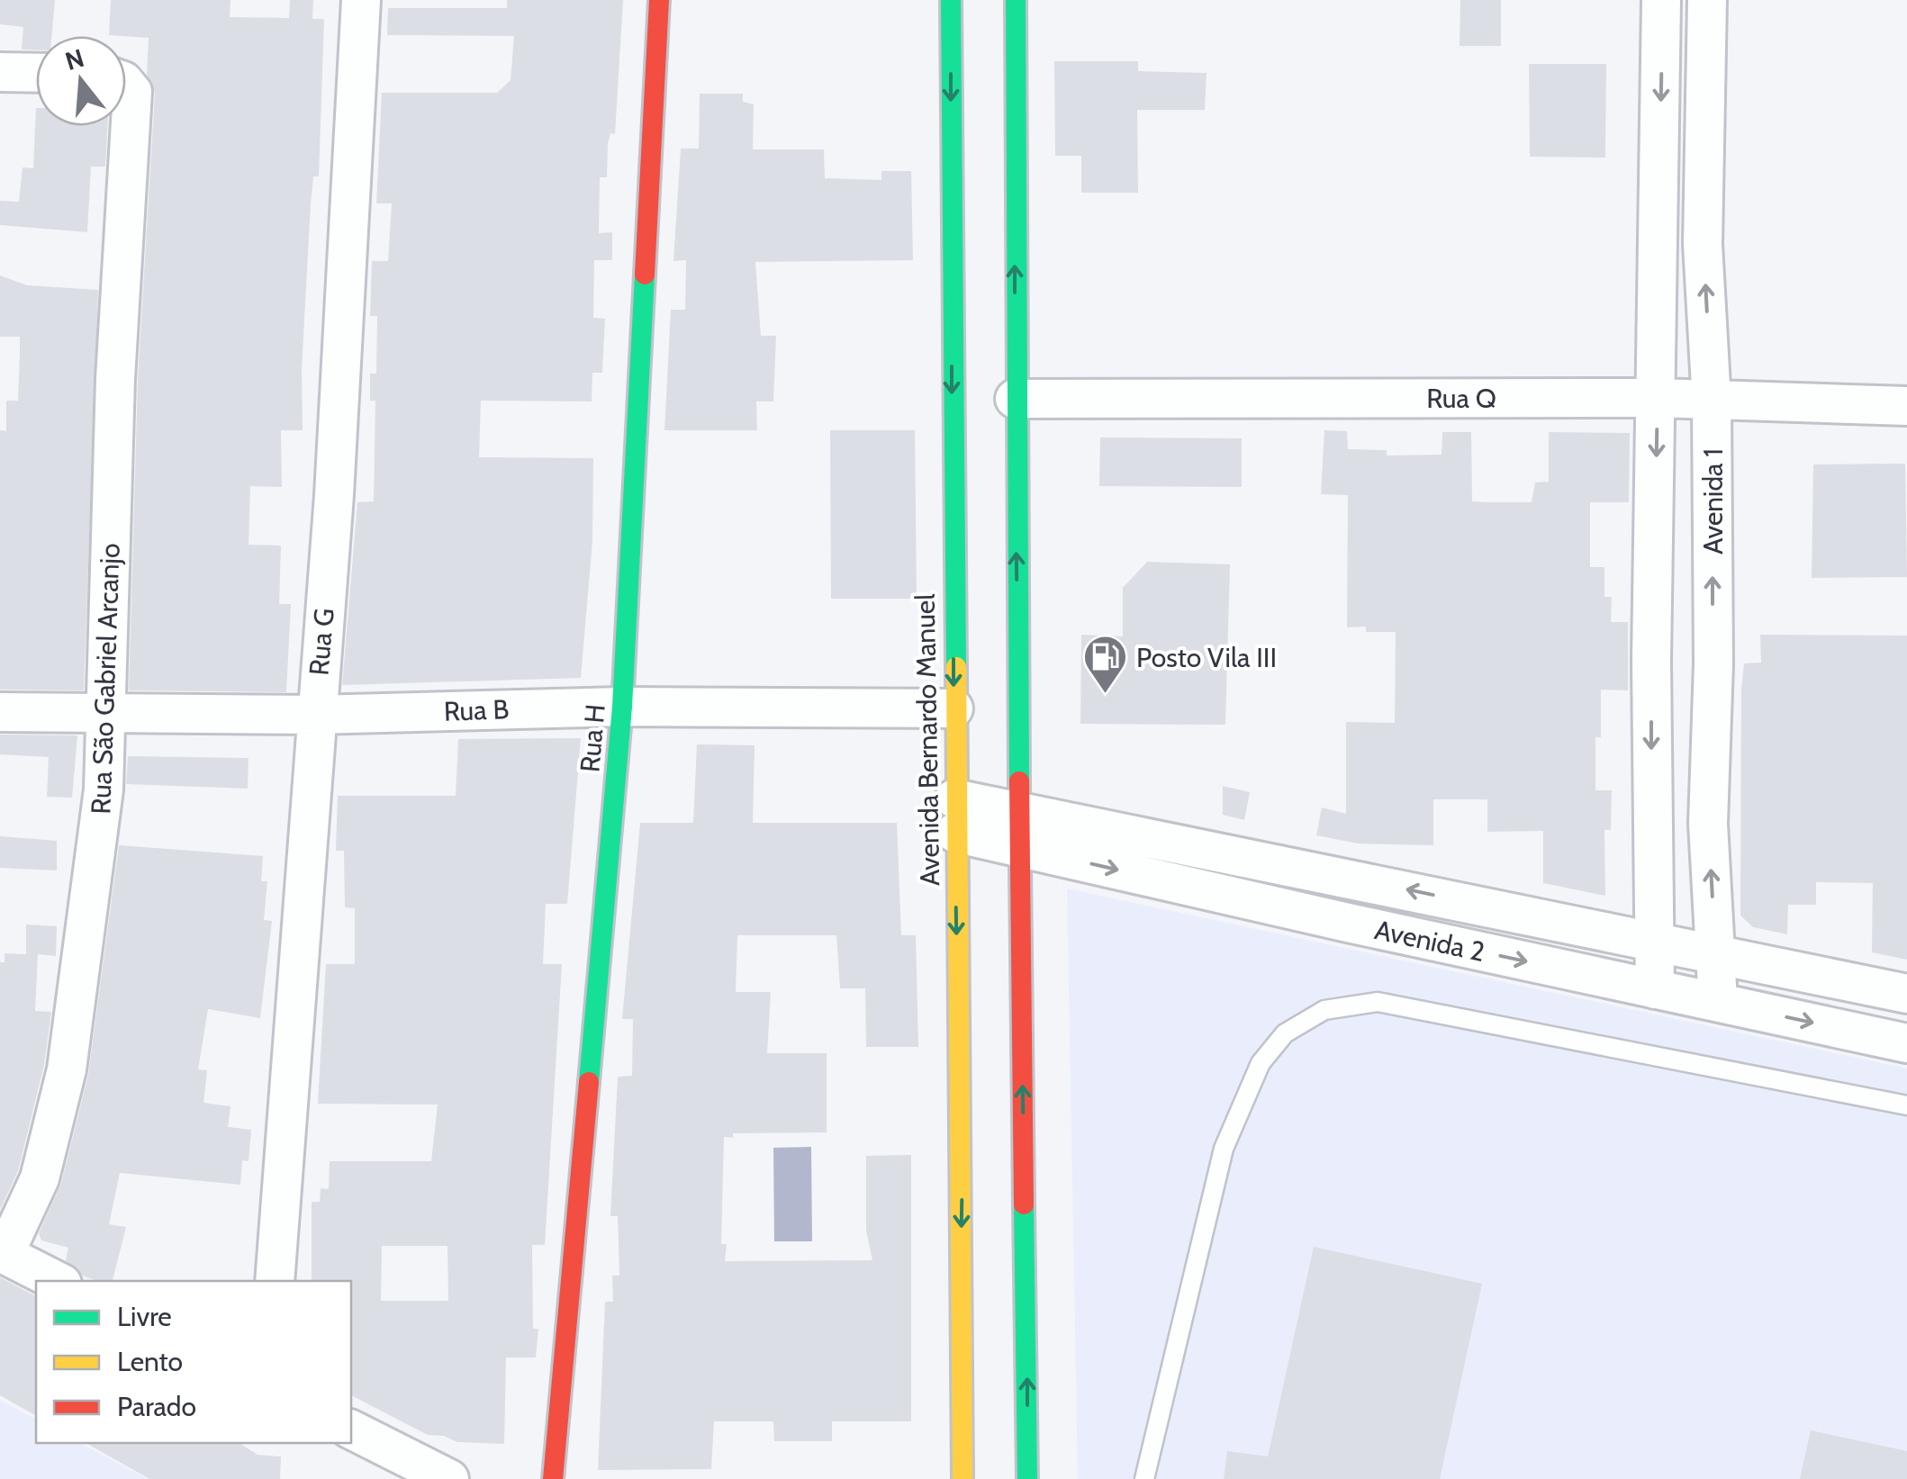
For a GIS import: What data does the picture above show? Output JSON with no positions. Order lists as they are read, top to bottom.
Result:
{
  "streets": {
    "main road": ["Rua H", "Avenida Bernardo Manuel"],
    "street": [
      "Rua Q",
      "Avenida 1",
      "Rua G",
      "Rua São Gabriel Arcanjo",
      "Rua B",
      "Avenida 2"
    ]
  },
  "crossings": [
    ["Rua Q", "Avenida 1"],
    ["Avenida 1", "Avenida 2"],
    ["Rua G", "Rua B"],
    ["Rua São Gabriel Arcanjo", "Rua B"],
    ["Rua B", "Rua H"],
    ["Rua B", "Avenida Bernardo Manuel"],
    ["Avenida Bernardo Manuel", "Avenida 2"]
  ],
  "places": {
    "fuel station": ["Posto Vila III"]
  },
  "legend": ["Livre", "Lento", "Parado"],
  "north": "top"
}
